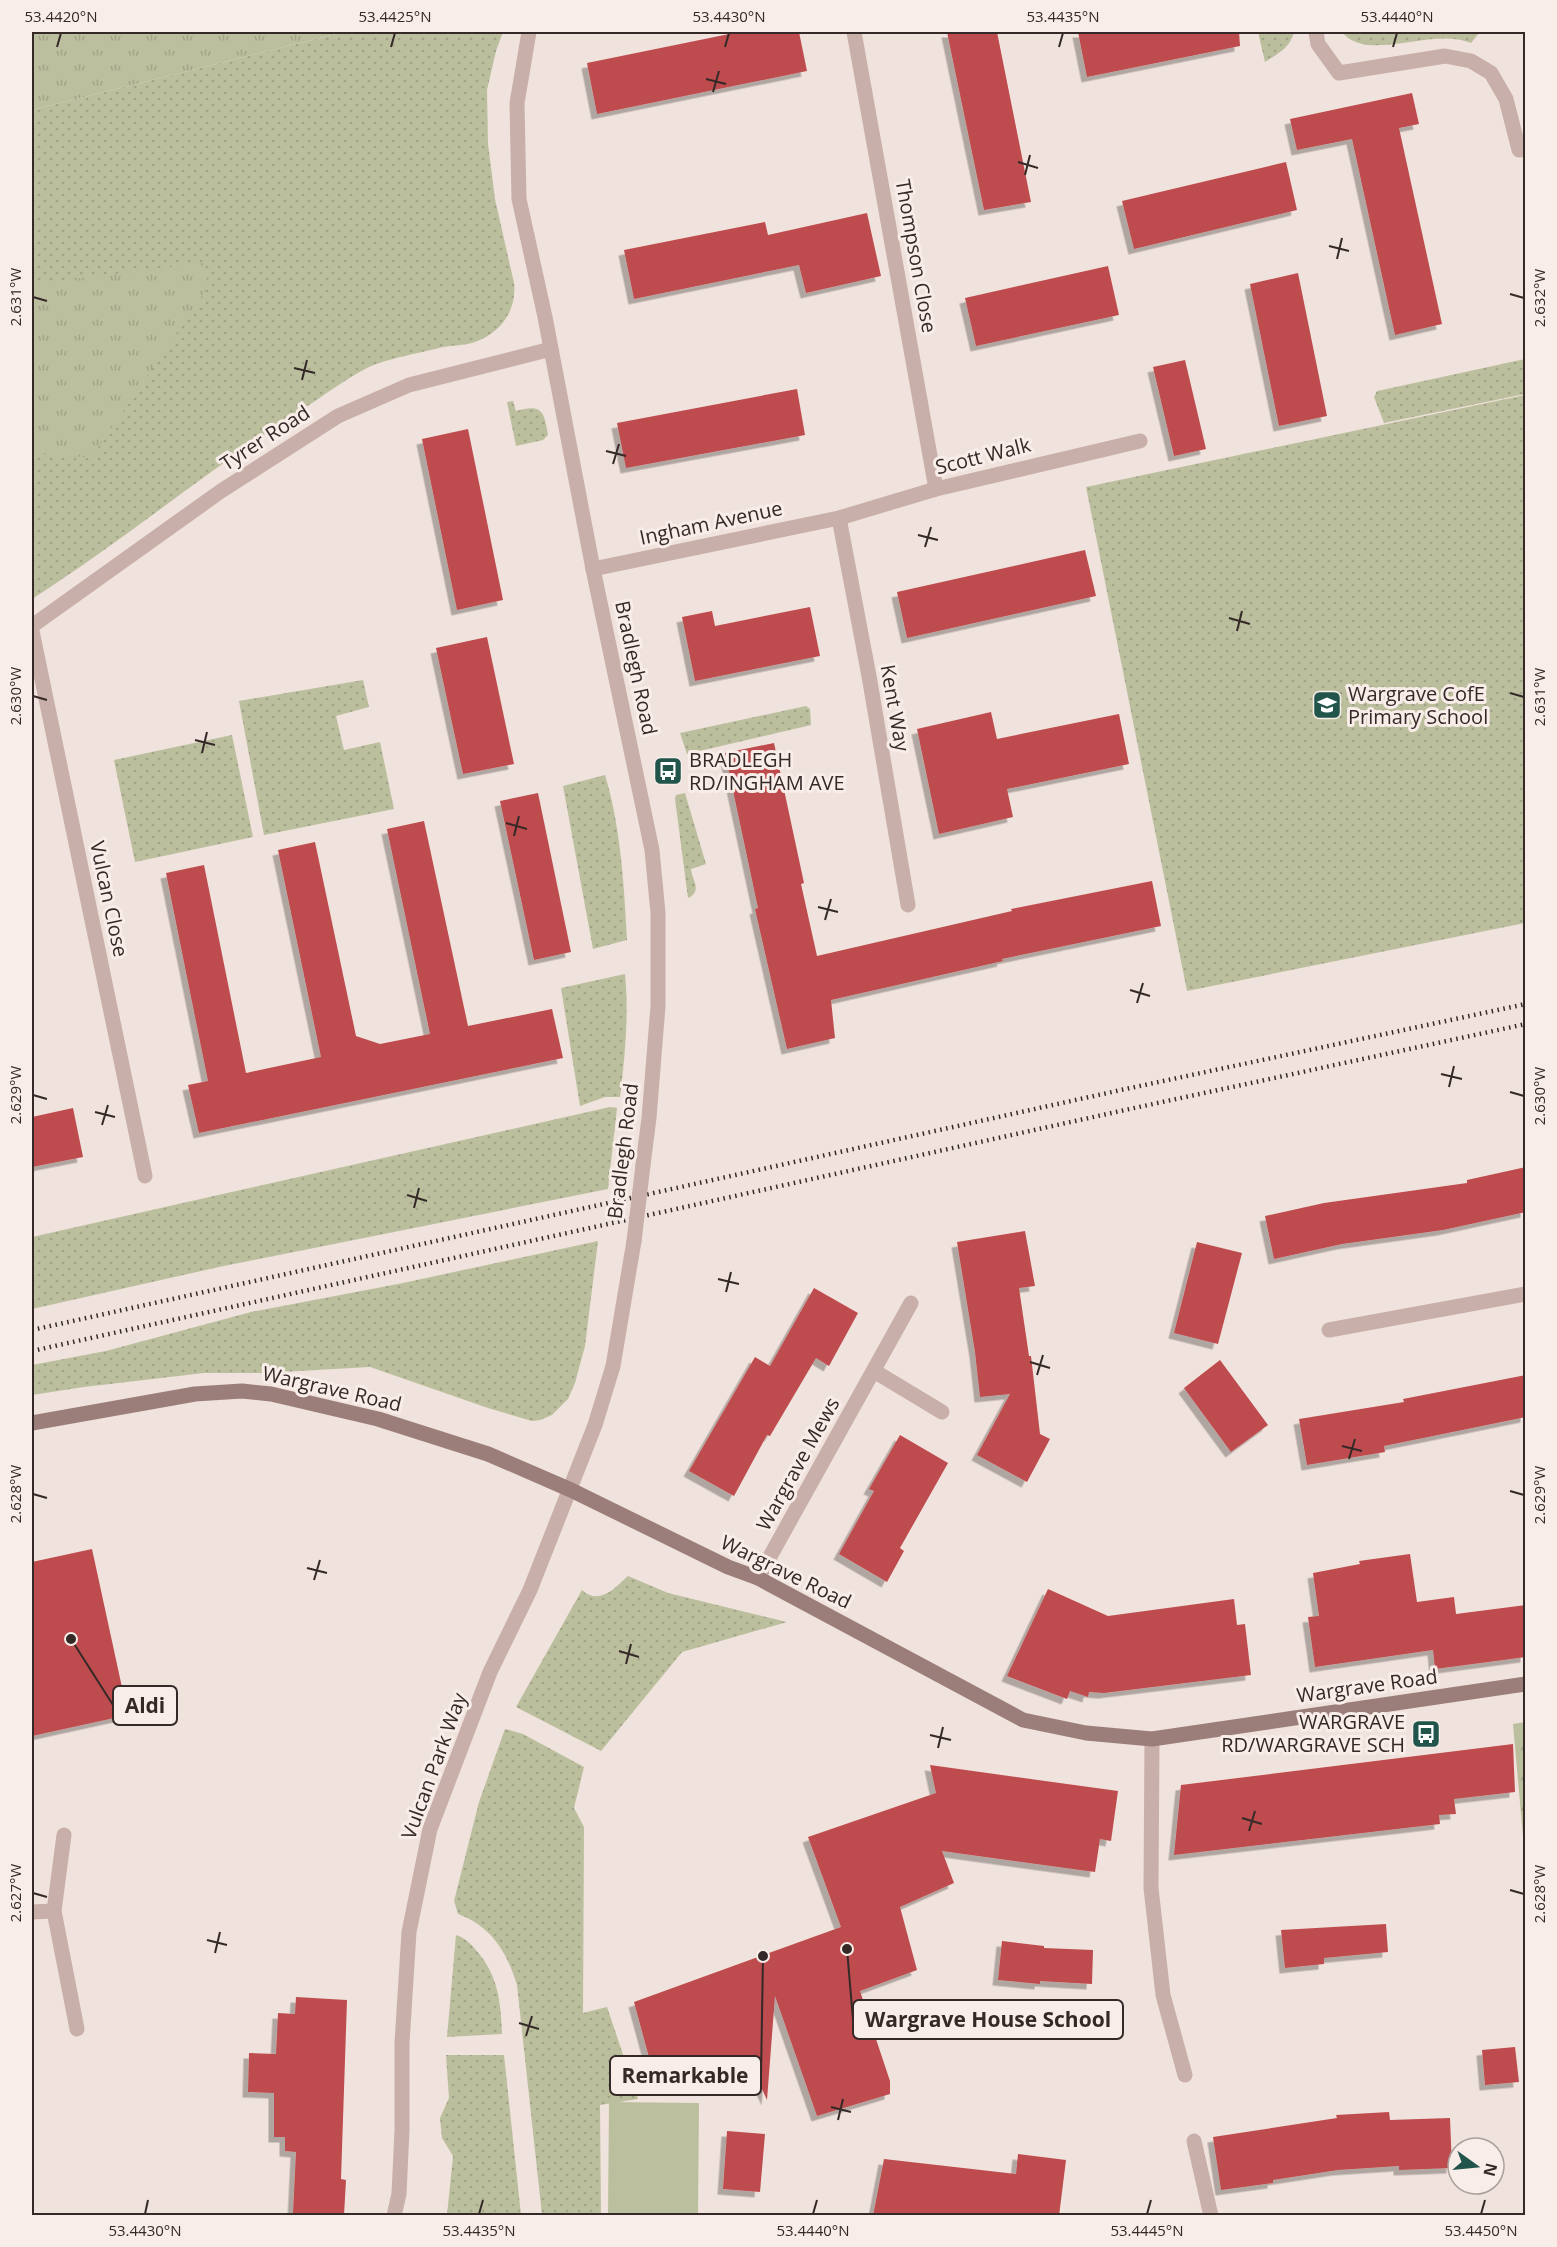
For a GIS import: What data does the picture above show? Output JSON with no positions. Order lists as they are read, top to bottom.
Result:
{
  "streets": {
    "street": [
      "Thompson Close",
      "Tyrer Road",
      "Scott Walk",
      "Ingham Avenue",
      "Bradlegh Road",
      "Kent Way",
      "Vulcan Close",
      "Wargrave Road",
      "Wargrave Mews",
      "Vulcan Park Way"
    ]
  },
  "crossings": [
    ["Thompson Close", "Scott Walk"],
    ["Tyrer Road", "Bradlegh Road"],
    ["Scott Walk", "Ingham Avenue"],
    ["Scott Walk", "Kent Way"],
    ["Ingham Avenue", "Bradlegh Road"],
    ["Ingham Avenue", "Kent Way"],
    ["Bradlegh Road", "Wargrave Road"],
    ["Bradlegh Road", "Vulcan Park Way"],
    ["Wargrave Road", "Wargrave Mews"],
    ["Wargrave Road", "Vulcan Park Way"]
  ],
  "places": {
    "school or university": ["Wargrave CofE Primary School"],
    "bus stop": ["BRADLEGH RD/INGHAM AVE", "WARGRAVE RD/WARGRAVE SCH"],
    "other": ["Aldi", "Wargrave House School", "Remarkable"]
  },
  "north": "right",
  "coordinates": [
    "53.4420°N",
    "53.4425°N",
    "53.4430°N",
    "53.4435°N",
    "53.4440°N",
    "2.631°W",
    "2.632°W",
    "2.630°W",
    "2.629°W",
    "2.628°W",
    "2.627°W",
    "53.4445°N",
    "53.4450°N"
  ]
}
